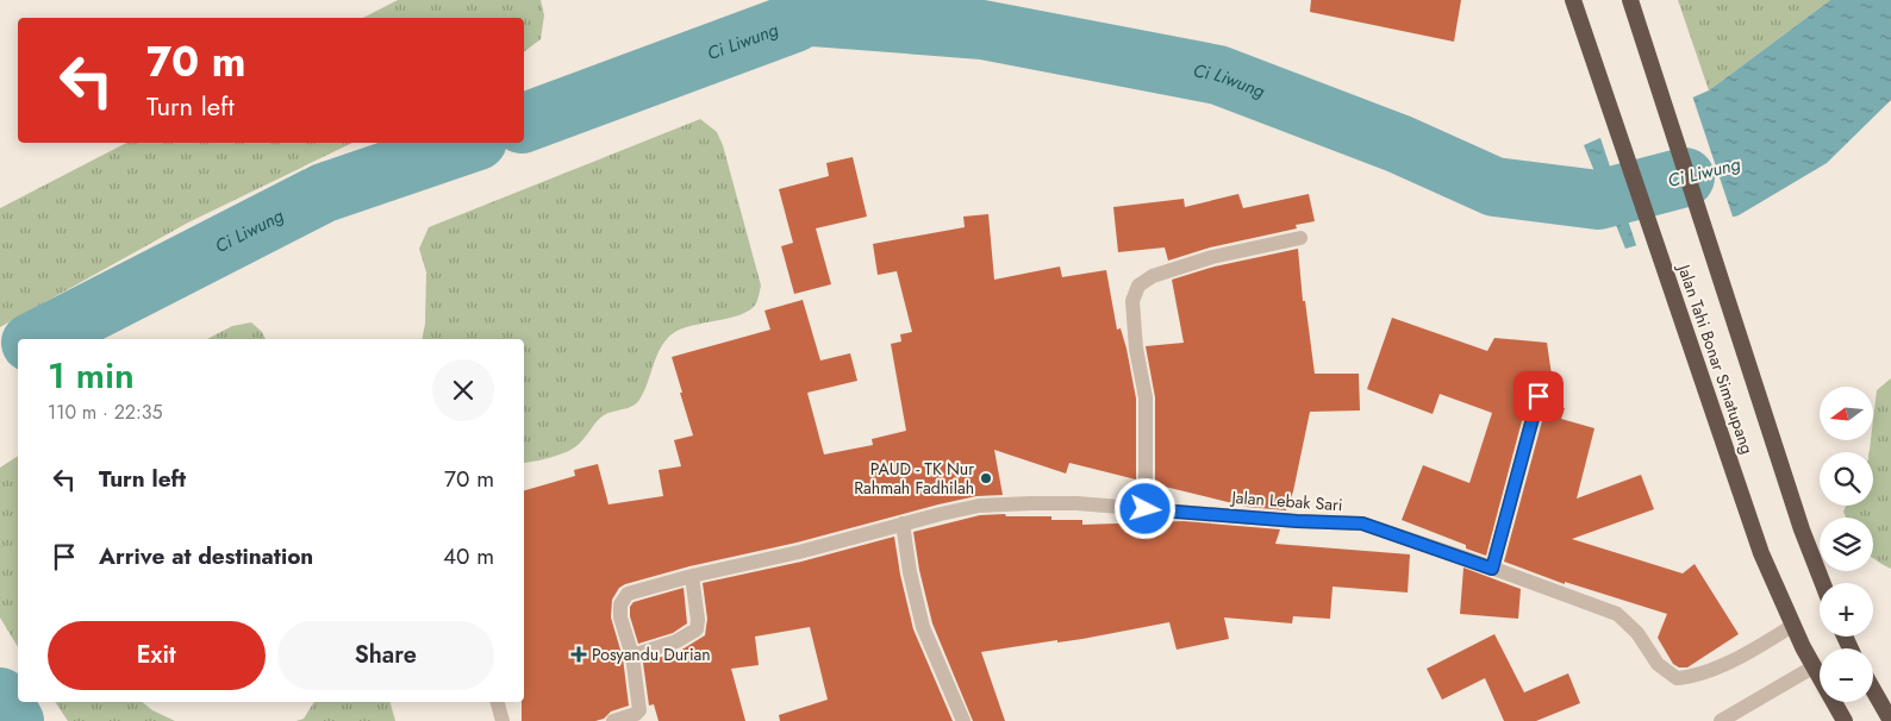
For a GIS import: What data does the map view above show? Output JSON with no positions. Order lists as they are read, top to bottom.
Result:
{
  "streets": {
    "highway": ["Jalan Tahi Bonar Simatupang"],
    "street": ["Jalan Lebak Sari"]
  },
  "crossings": [
    ["Jalan Tahi Bonar Simatupang", "Jalan Lebak Sari"]
  ],
  "water": ["Ci Liwung"],
  "places": {
    "other": ["PAUD - TK Nur Rahmah Fadhilah"],
    "health": ["Posyandu Durian"]
  },
  "north": "left",
  "page": {
    "turn": ["70 m", "Turn left"],
    "heading": ["1 min", "110 m · 22:35"],
    "map_buttons": ["+", "−"],
    "list": [
      {
        "name": "Turn left",
        "value": "70 m"
      },
      {
        "name": "Arrive at destination",
        "value": "40 m"
      }
    ],
    "buttons": ["Exit", "Share"]
  }
}
